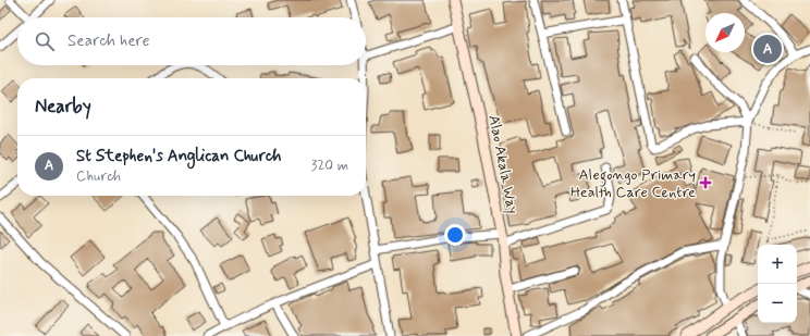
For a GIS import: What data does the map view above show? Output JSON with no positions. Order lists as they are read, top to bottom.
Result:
{
  "streets": {
    "street": ["Alao Akala Way"]
  },
  "places": {
    "health": ["Alegongo Primary Health Care Centre"]
  },
  "north": "bottom left",
  "page": {
    "search": "Search here",
    "pins": "A",
    "heading": "Nearby",
    "list": [
      {
        "mark": "A",
        "name": "St Stephen's Anglican Church",
        "note": "Church",
        "value": "320 m"
      }
    ],
    "map_buttons": ["+", "−"]
  }
}
